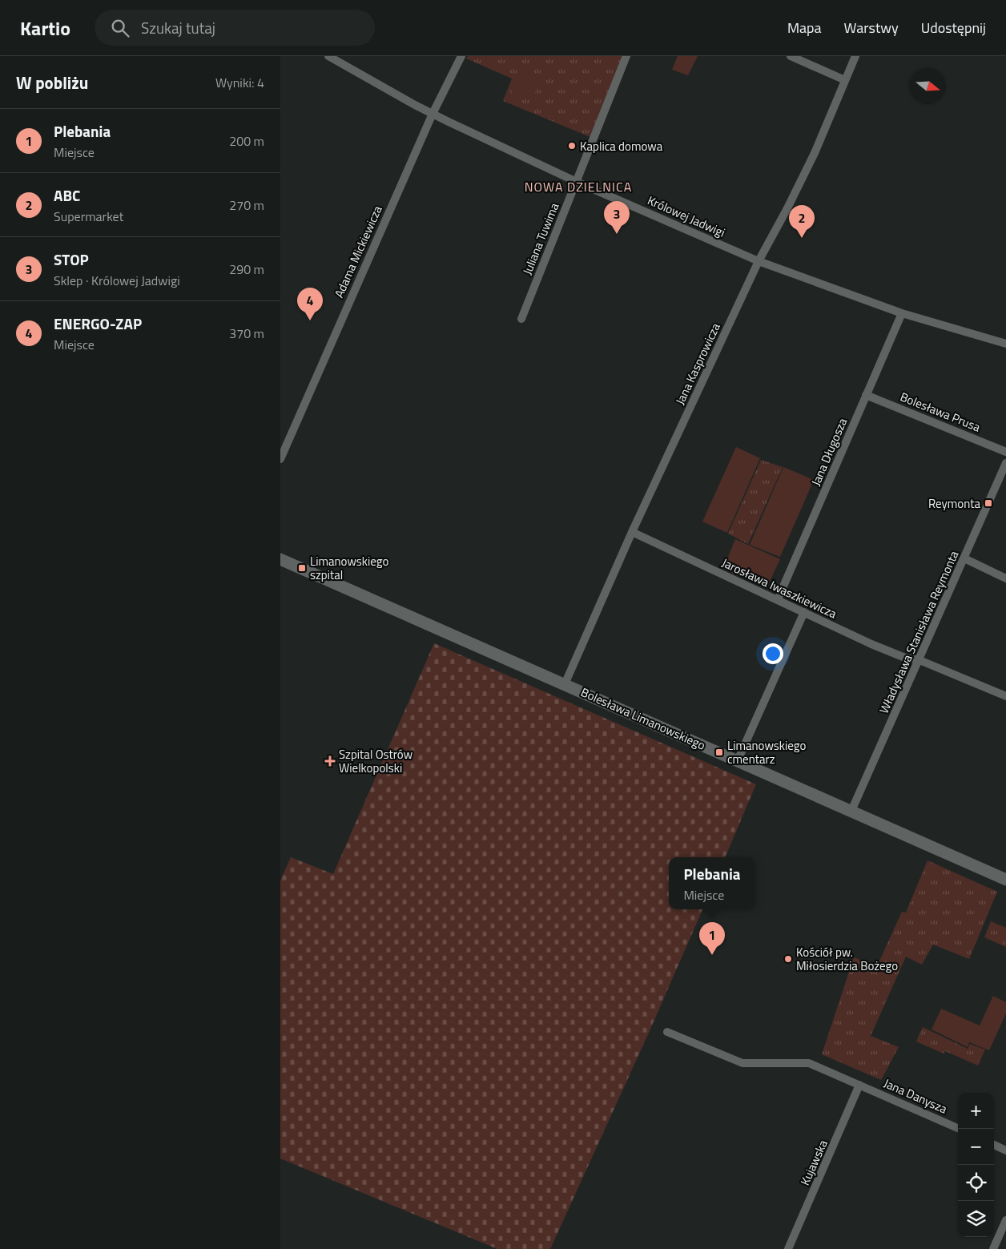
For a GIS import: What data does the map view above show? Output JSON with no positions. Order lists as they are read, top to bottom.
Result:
{
  "streets": {
    "street": [
      "Królowej Jadwigi",
      "Juliana Tuwima",
      "Adama Mickiewicza",
      "Jana Kasprowicza",
      "Bolesława Prusa",
      "Jana Długosza",
      "Jarosława Iwaszkiewicza",
      "Władysława Stanisława Reymonta",
      "Bolesława Limanowskiego",
      "Jana Danysza",
      "Kujawska"
    ]
  },
  "crossings": [
    ["Królowej Jadwigi", "Juliana Tuwima"],
    ["Królowej Jadwigi", "Adama Mickiewicza"],
    ["Królowej Jadwigi", "Jana Kasprowicza"],
    ["Królowej Jadwigi", "Jana Długosza"],
    ["Jana Kasprowicza", "Jarosława Iwaszkiewicza"],
    ["Jana Kasprowicza", "Bolesława Limanowskiego"],
    ["Bolesława Prusa", "Jana Długosza"],
    ["Jana Długosza", "Jarosława Iwaszkiewicza"],
    ["Jarosława Iwaszkiewicza", "Władysława Stanisława Reymonta"],
    ["Władysława Stanisława Reymonta", "Bolesława Limanowskiego"],
    ["Jana Danysza", "Kujawska"]
  ],
  "districts": ["NOWA DZIELNICA"],
  "places": {
    "other": ["Kaplica domowa", "Kościół pw. Miłosierdzia Bożego"],
    "transit": ["Reymonta", "Limanowskiego szpital", "Limanowskiego cmentarz"],
    "health": ["Szpital Ostrów Wielkopolski"]
  },
  "north": "right",
  "page": {
    "header": "Kartio",
    "search": "Szukaj tutaj",
    "nav": ["Mapa", "Warstwy", "Udostępnij"],
    "heading": ["W pobliżu", "Wyniki: 4"],
    "list": [
      {
        "mark": "1",
        "name": "Plebania",
        "note": "Miejsce",
        "value": "200 m"
      },
      {
        "mark": "2",
        "name": "ABC",
        "note": "Supermarket",
        "value": "270 m"
      },
      {
        "mark": "3",
        "name": "STOP",
        "note": "Sklep · Królowej Jadwigi",
        "value": "290 m"
      },
      {
        "mark": "4",
        "name": "ENERGO-ZAP",
        "note": "Miejsce",
        "value": "370 m"
      }
    ],
    "pins": [
      "3",
      "2",
      "4",
      "1"
    ],
    "popup": ["Plebania", "Miejsce"],
    "map_buttons": ["+", "−"]
  }
}
